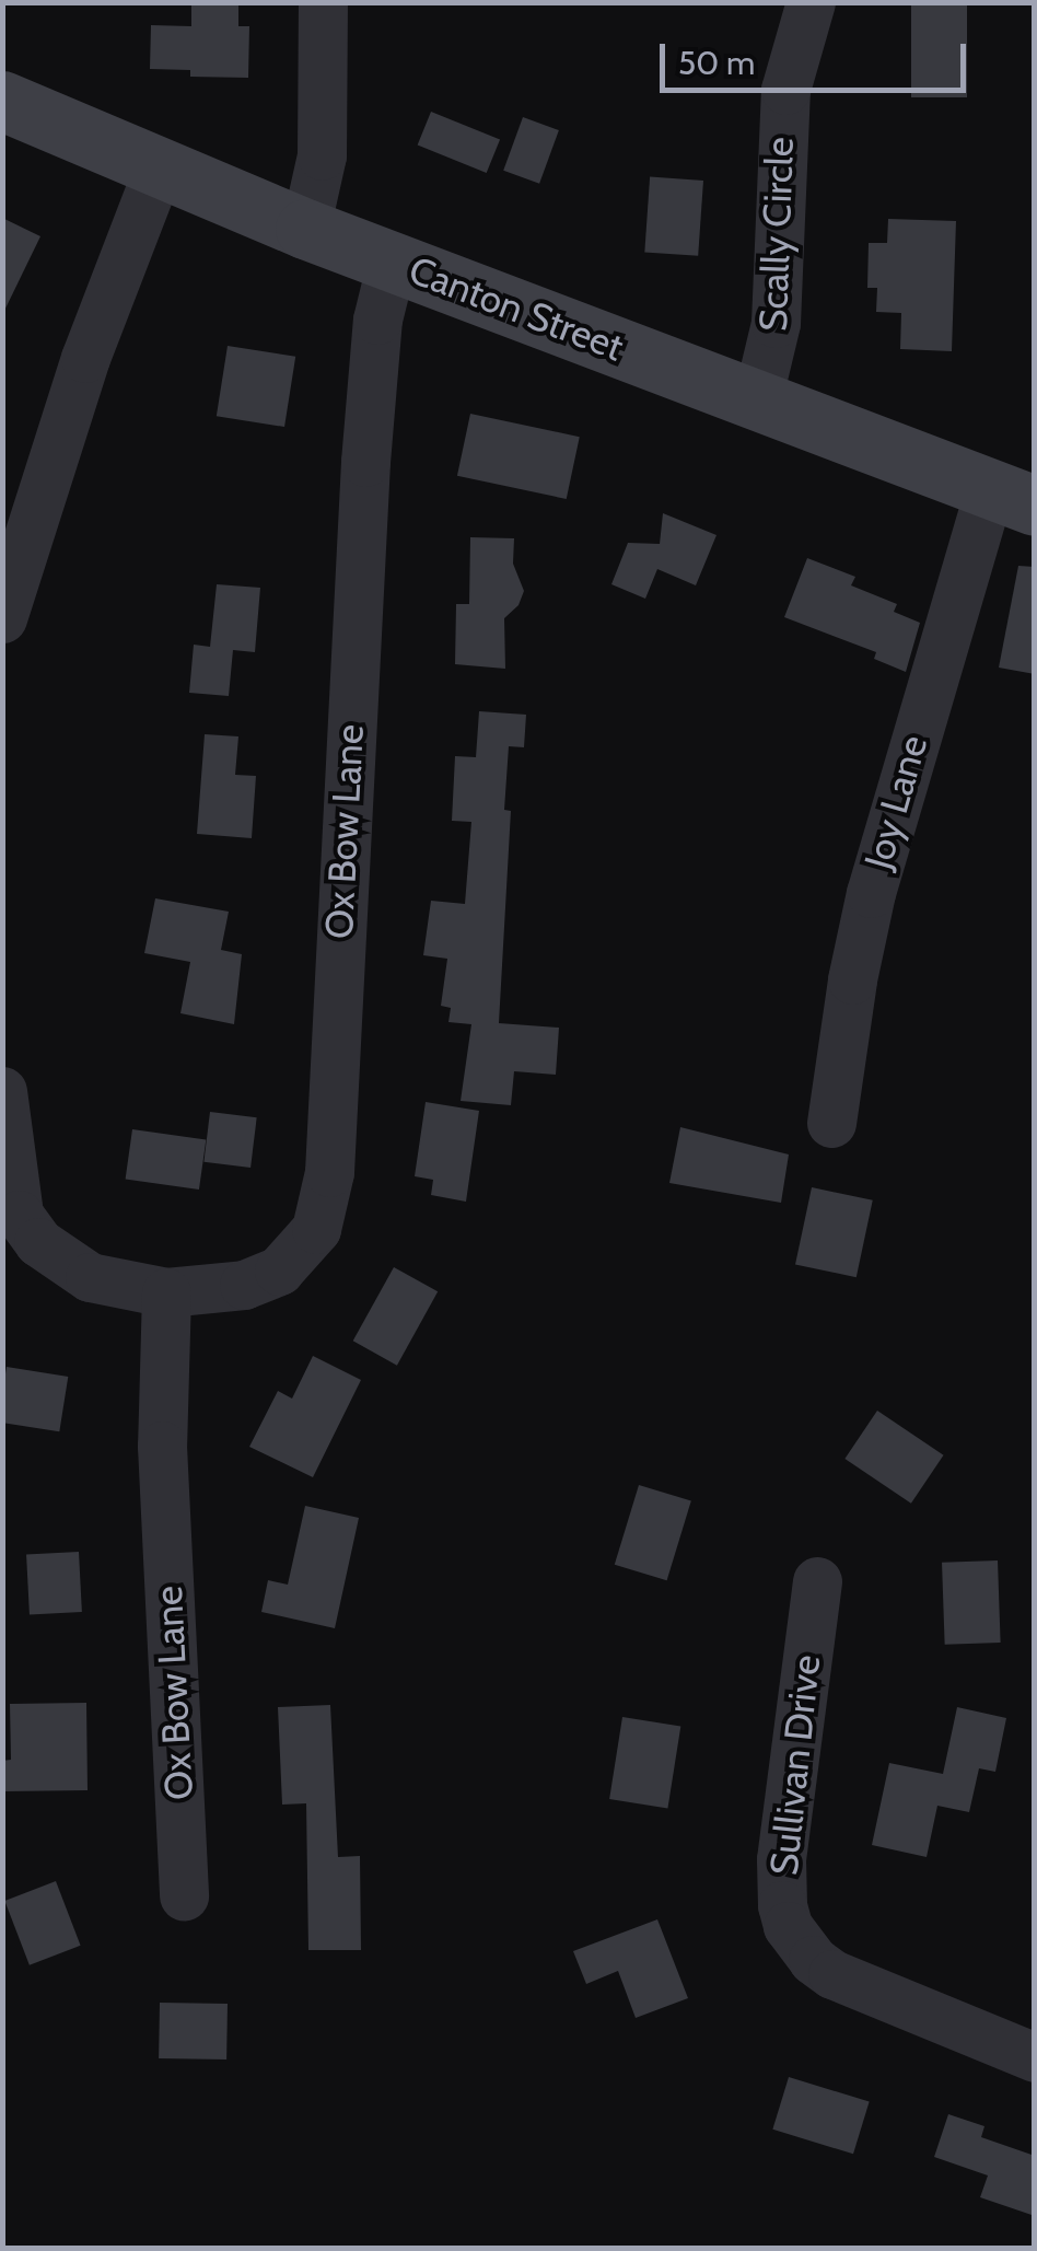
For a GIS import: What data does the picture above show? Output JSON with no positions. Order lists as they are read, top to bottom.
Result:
{
  "streets": {
    "street": [
      "Scally Circle",
      "Canton Street",
      "Joy Lane",
      "Ox Bow Lane",
      "Sullivan Drive"
    ]
  },
  "crossings": [
    ["Scally Circle", "Canton Street"],
    ["Canton Street", "Joy Lane"],
    ["Canton Street", "Ox Bow Lane"]
  ],
  "scale_bar": "50 m"
}
